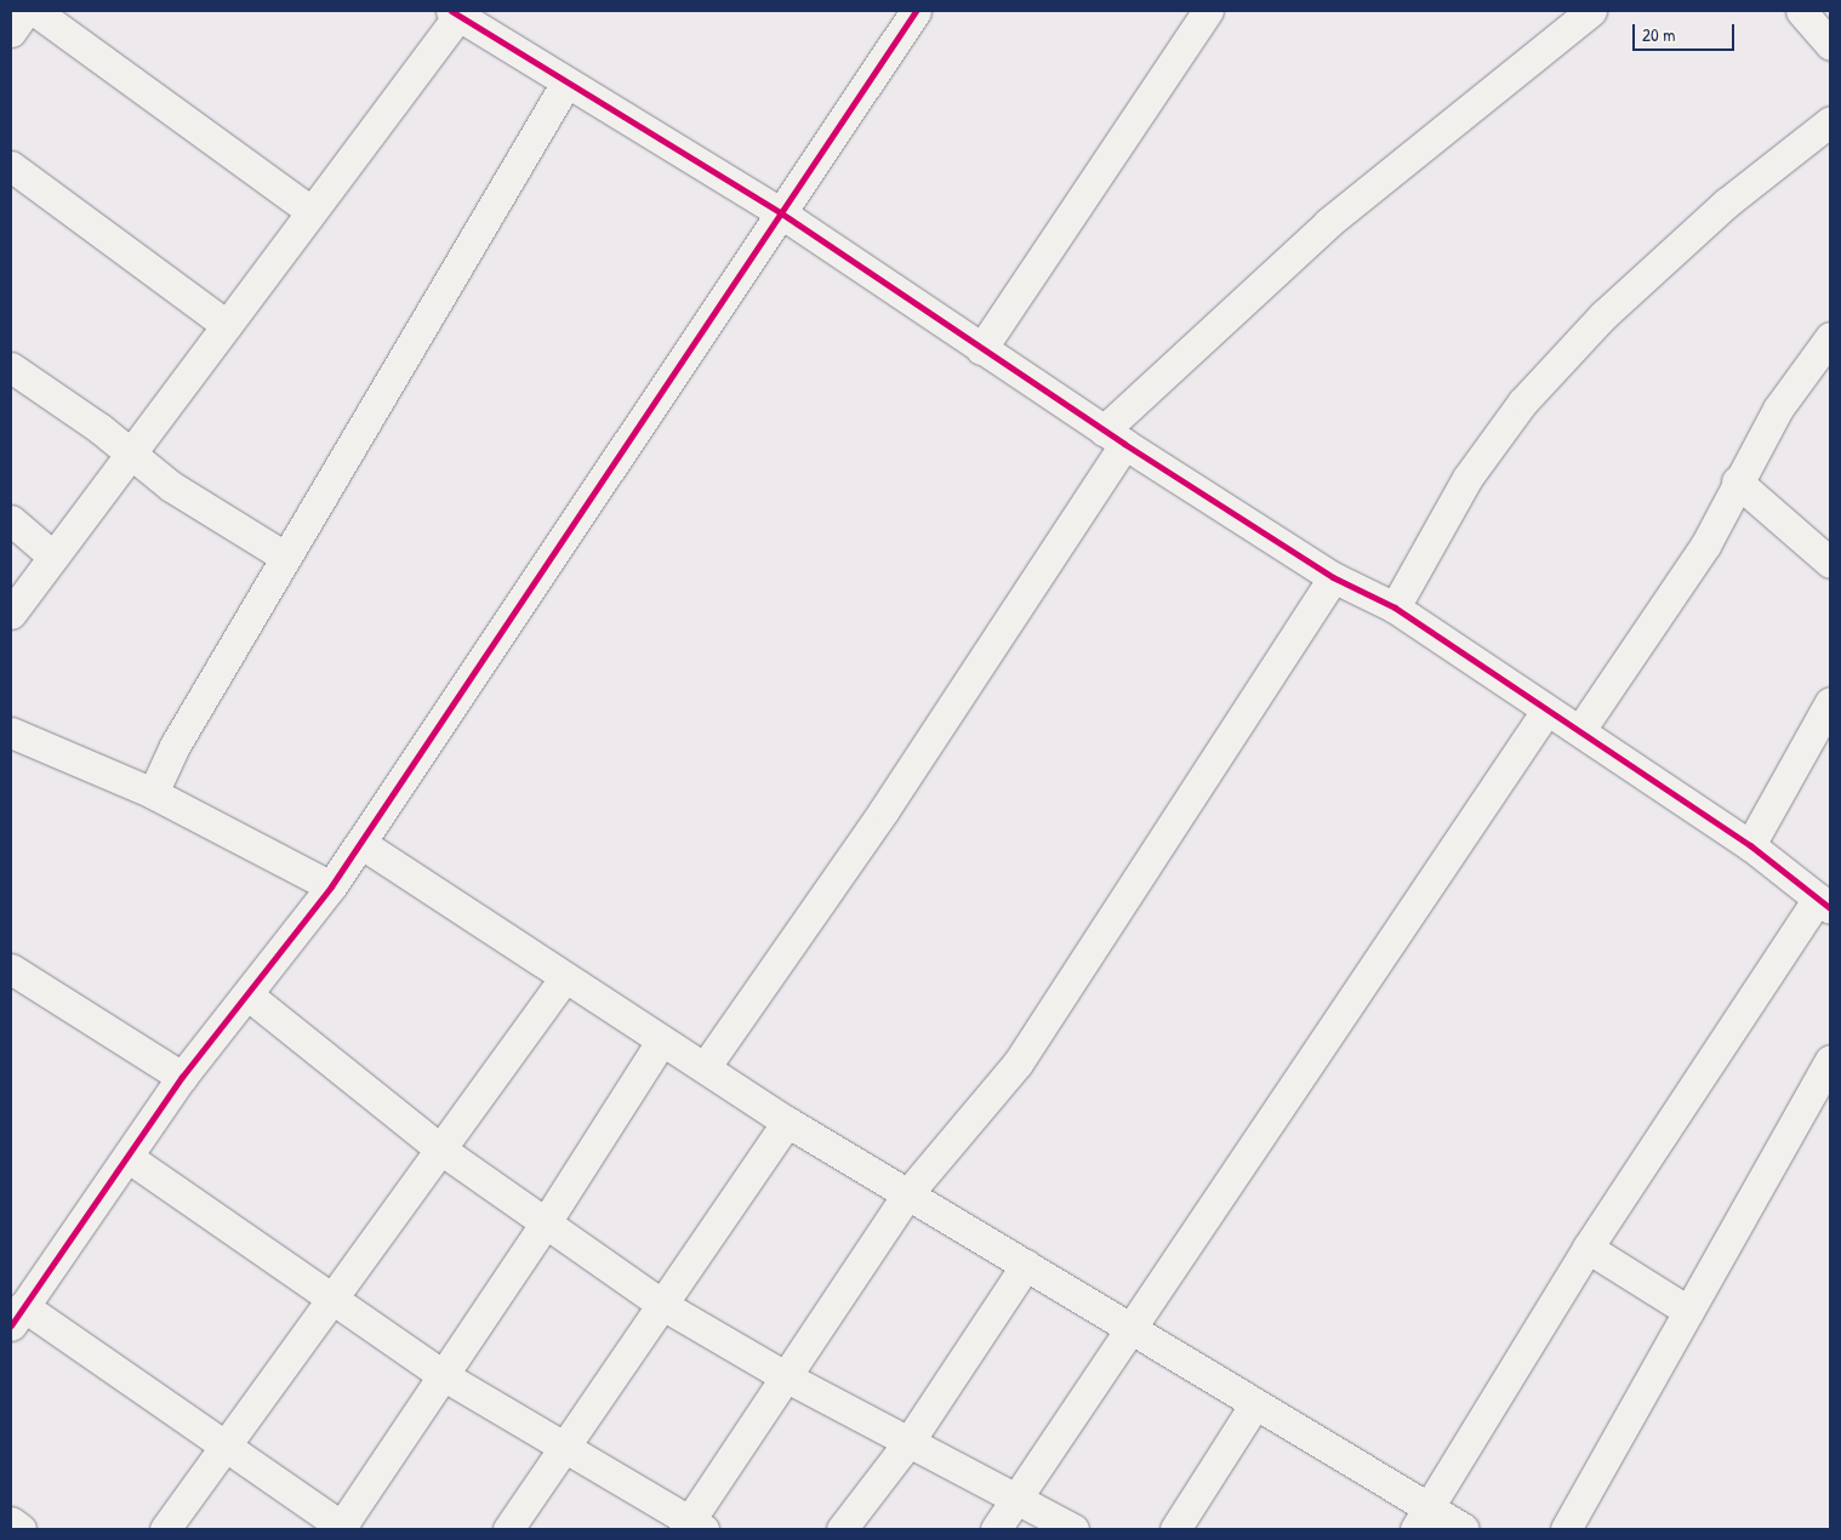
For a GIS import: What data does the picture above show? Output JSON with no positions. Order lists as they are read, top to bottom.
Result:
{
  "scale_bar": "20 m"
}
